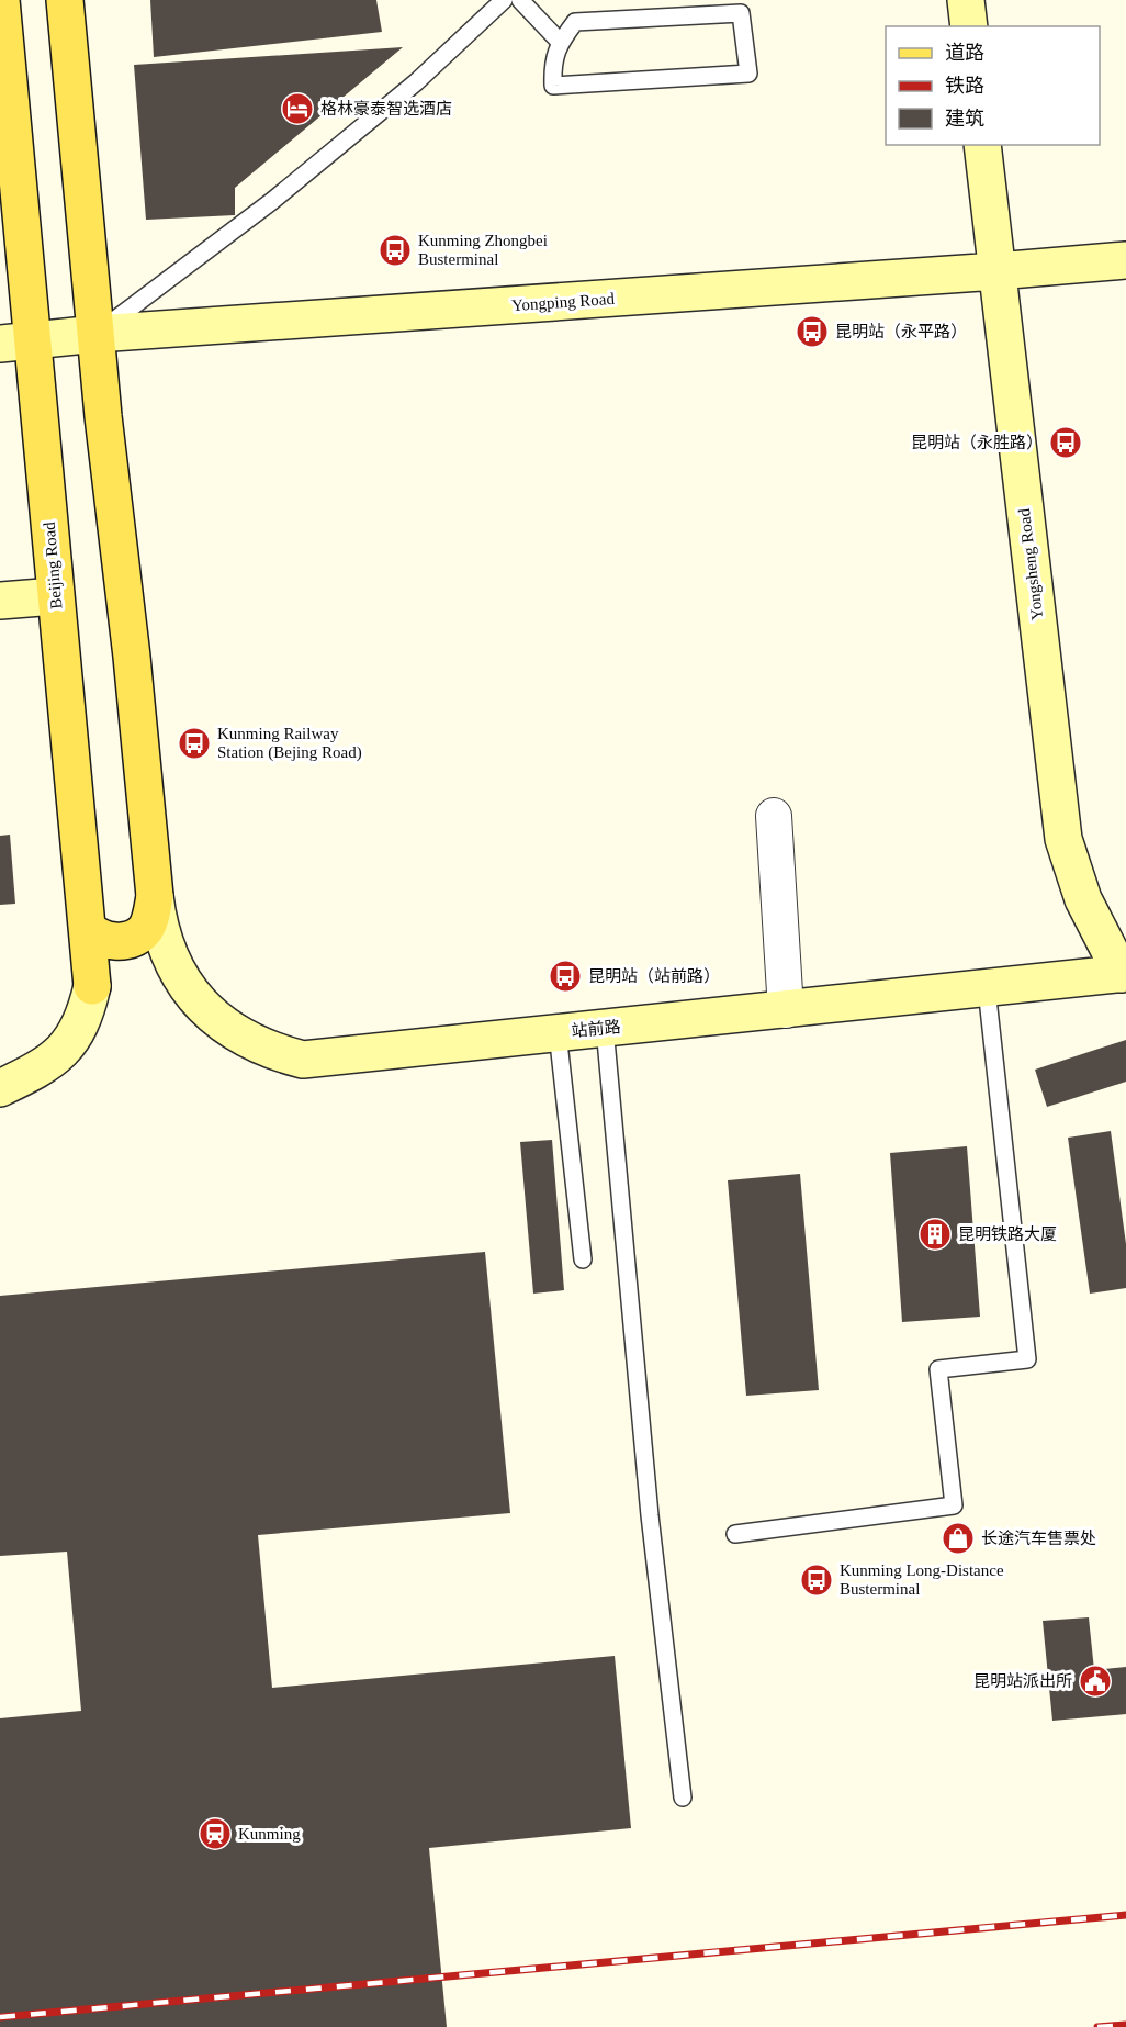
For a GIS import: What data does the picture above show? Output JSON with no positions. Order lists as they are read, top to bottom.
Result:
{
  "streets": {
    "main road": ["Beijing Road"],
    "street": ["Yongping Road", "Yongsheng Road", "站前路"]
  },
  "crossings": [
    ["Yongping Road", "Yongsheng Road"],
    ["Yongping Road", "Beijing Road"],
    ["Yongsheng Road", "站前路"]
  ],
  "places": {
    "hotel": ["格林豪泰智选酒店"],
    "bus stop": [
      "Kunming Zhongbei Busterminal",
      "昆明站（永平路）",
      "昆明站（永胜路）",
      "Kunming Railway Station (Bejing Road)",
      "昆明站（站前路）",
      "Kunming Long-Distance Busterminal"
    ],
    "building": ["昆明铁路大厦"],
    "shop": ["长途汽车售票处"],
    "public building": ["昆明站派出所"],
    "station": ["Kunming"]
  },
  "legend": ["道路", "铁路", "建筑"]
}
